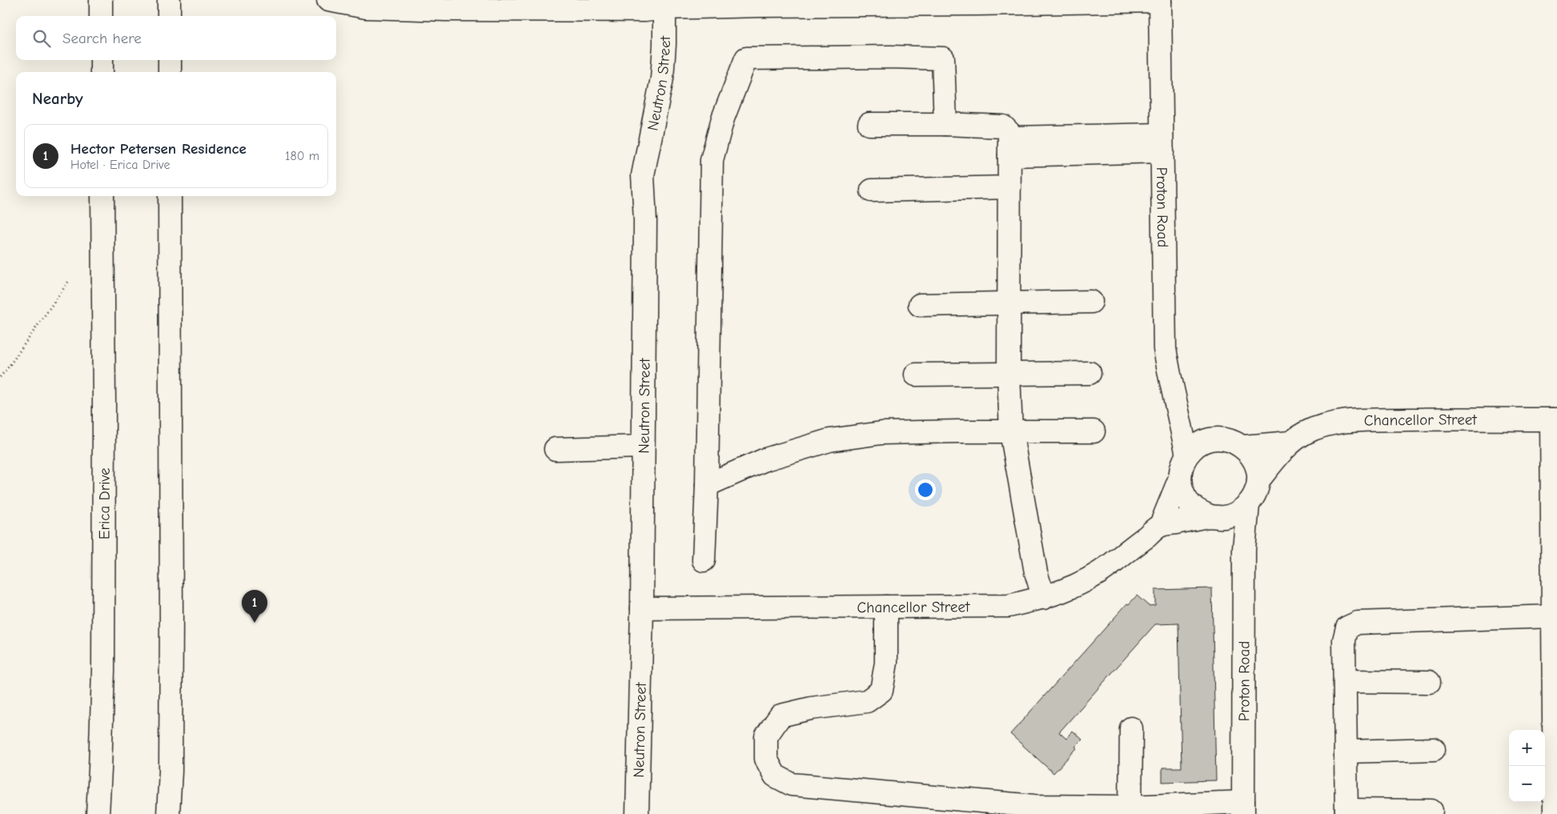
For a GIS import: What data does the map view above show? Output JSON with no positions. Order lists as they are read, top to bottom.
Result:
{
  "streets": {
    "street": [
      "Neutron Street",
      "Proton Road",
      "Chancellor Street",
      "Erica Drive"
    ]
  },
  "crossings": [
    ["Neutron Street", "Chancellor Street"],
    ["Proton Road", "Chancellor Street"]
  ],
  "page": {
    "search": "Search here",
    "heading": "Nearby",
    "list": [
      {
        "mark": "1",
        "name": "Hector Petersen Residence",
        "note": "Hotel · Erica Drive",
        "value": "180 m"
      }
    ],
    "pins": "1",
    "map_buttons": ["+", "−"]
  }
}
